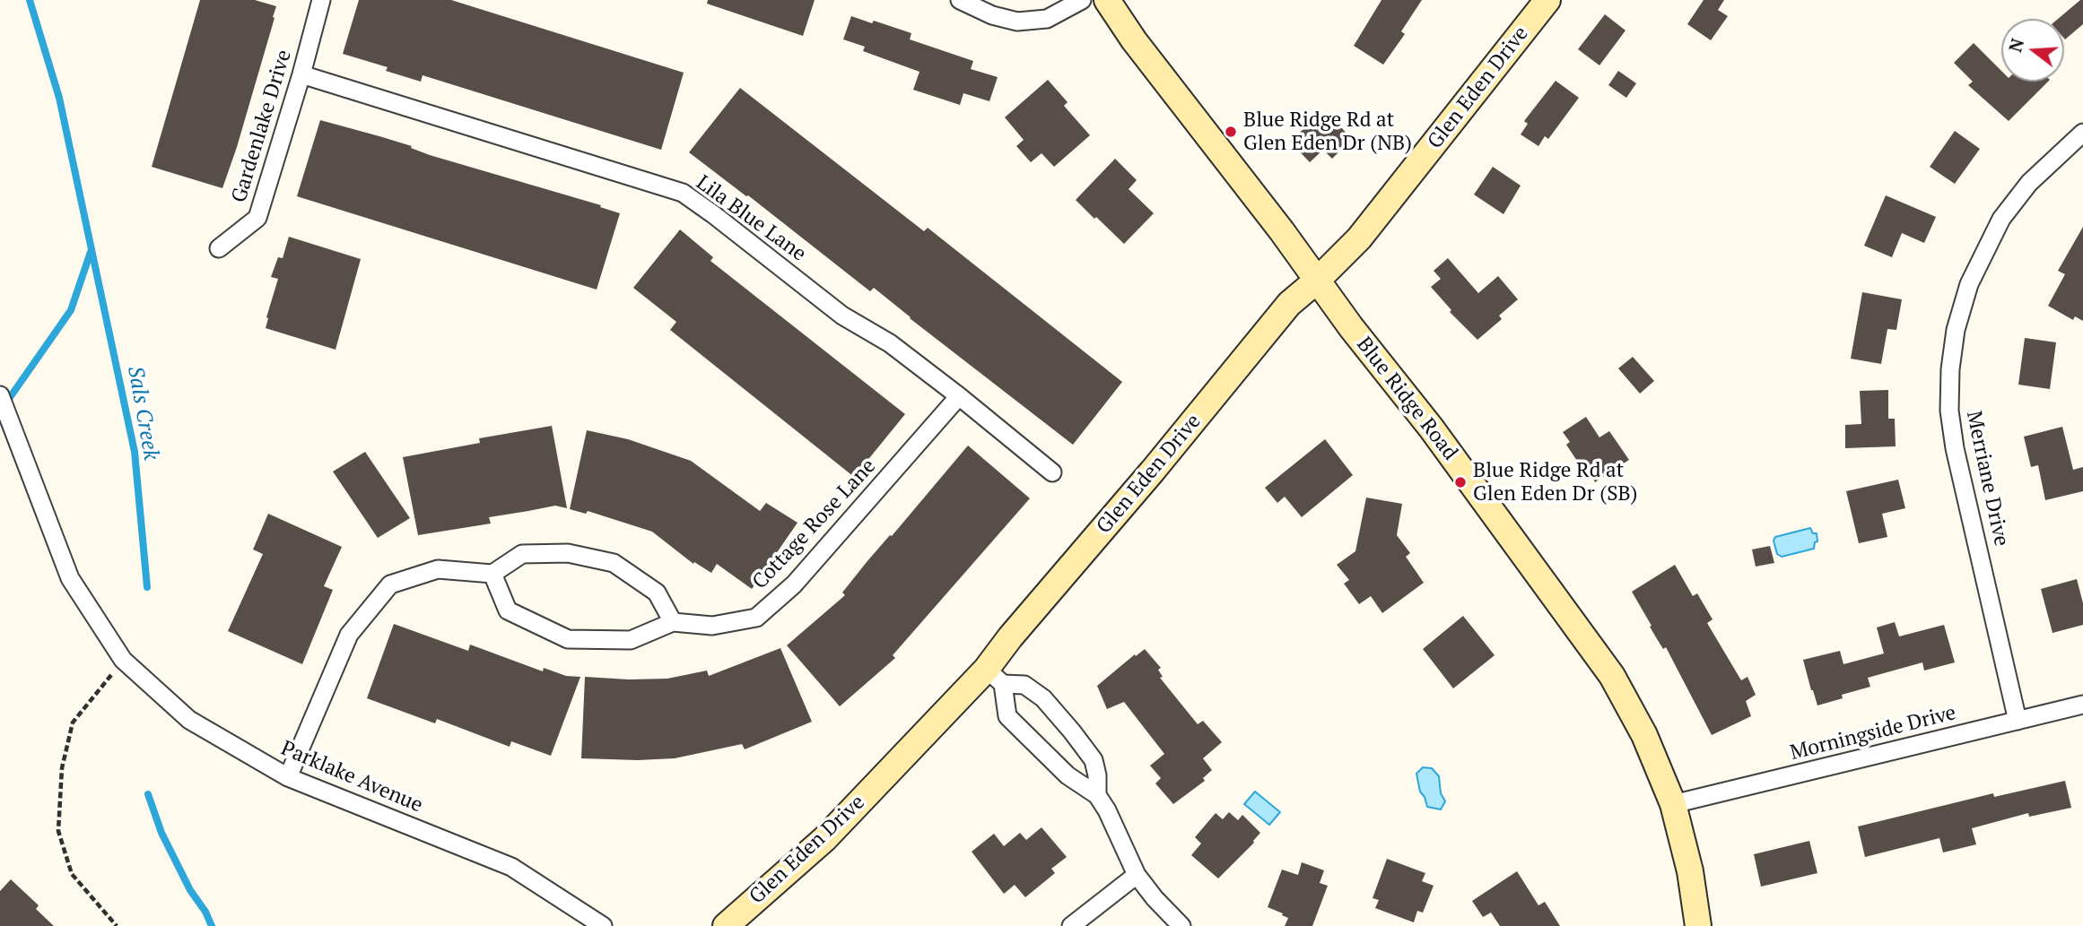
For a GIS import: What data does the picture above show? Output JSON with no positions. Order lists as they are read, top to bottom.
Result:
{
  "streets": {
    "main road": ["Glen Eden Drive", "Blue Ridge Road"],
    "street": [
      "Gardenlake Drive",
      "Lila Blue Lane",
      "Merriane Drive",
      "Cottage Rose Lane",
      "Morningside Drive",
      "Parklake Avenue"
    ]
  },
  "crossings": [
    ["Glen Eden Drive", "Blue Ridge Road"],
    ["Gardenlake Drive", "Lila Blue Lane"],
    ["Lila Blue Lane", "Cottage Rose Lane"],
    ["Blue Ridge Road", "Morningside Drive"],
    ["Merriane Drive", "Morningside Drive"]
  ],
  "water": ["Sals Creek"],
  "places": ["Blue Ridge Rd at Glen Eden Dr (NB)", "Blue Ridge Rd at Glen Eden Dr (SB)"],
  "north": "left"
}
